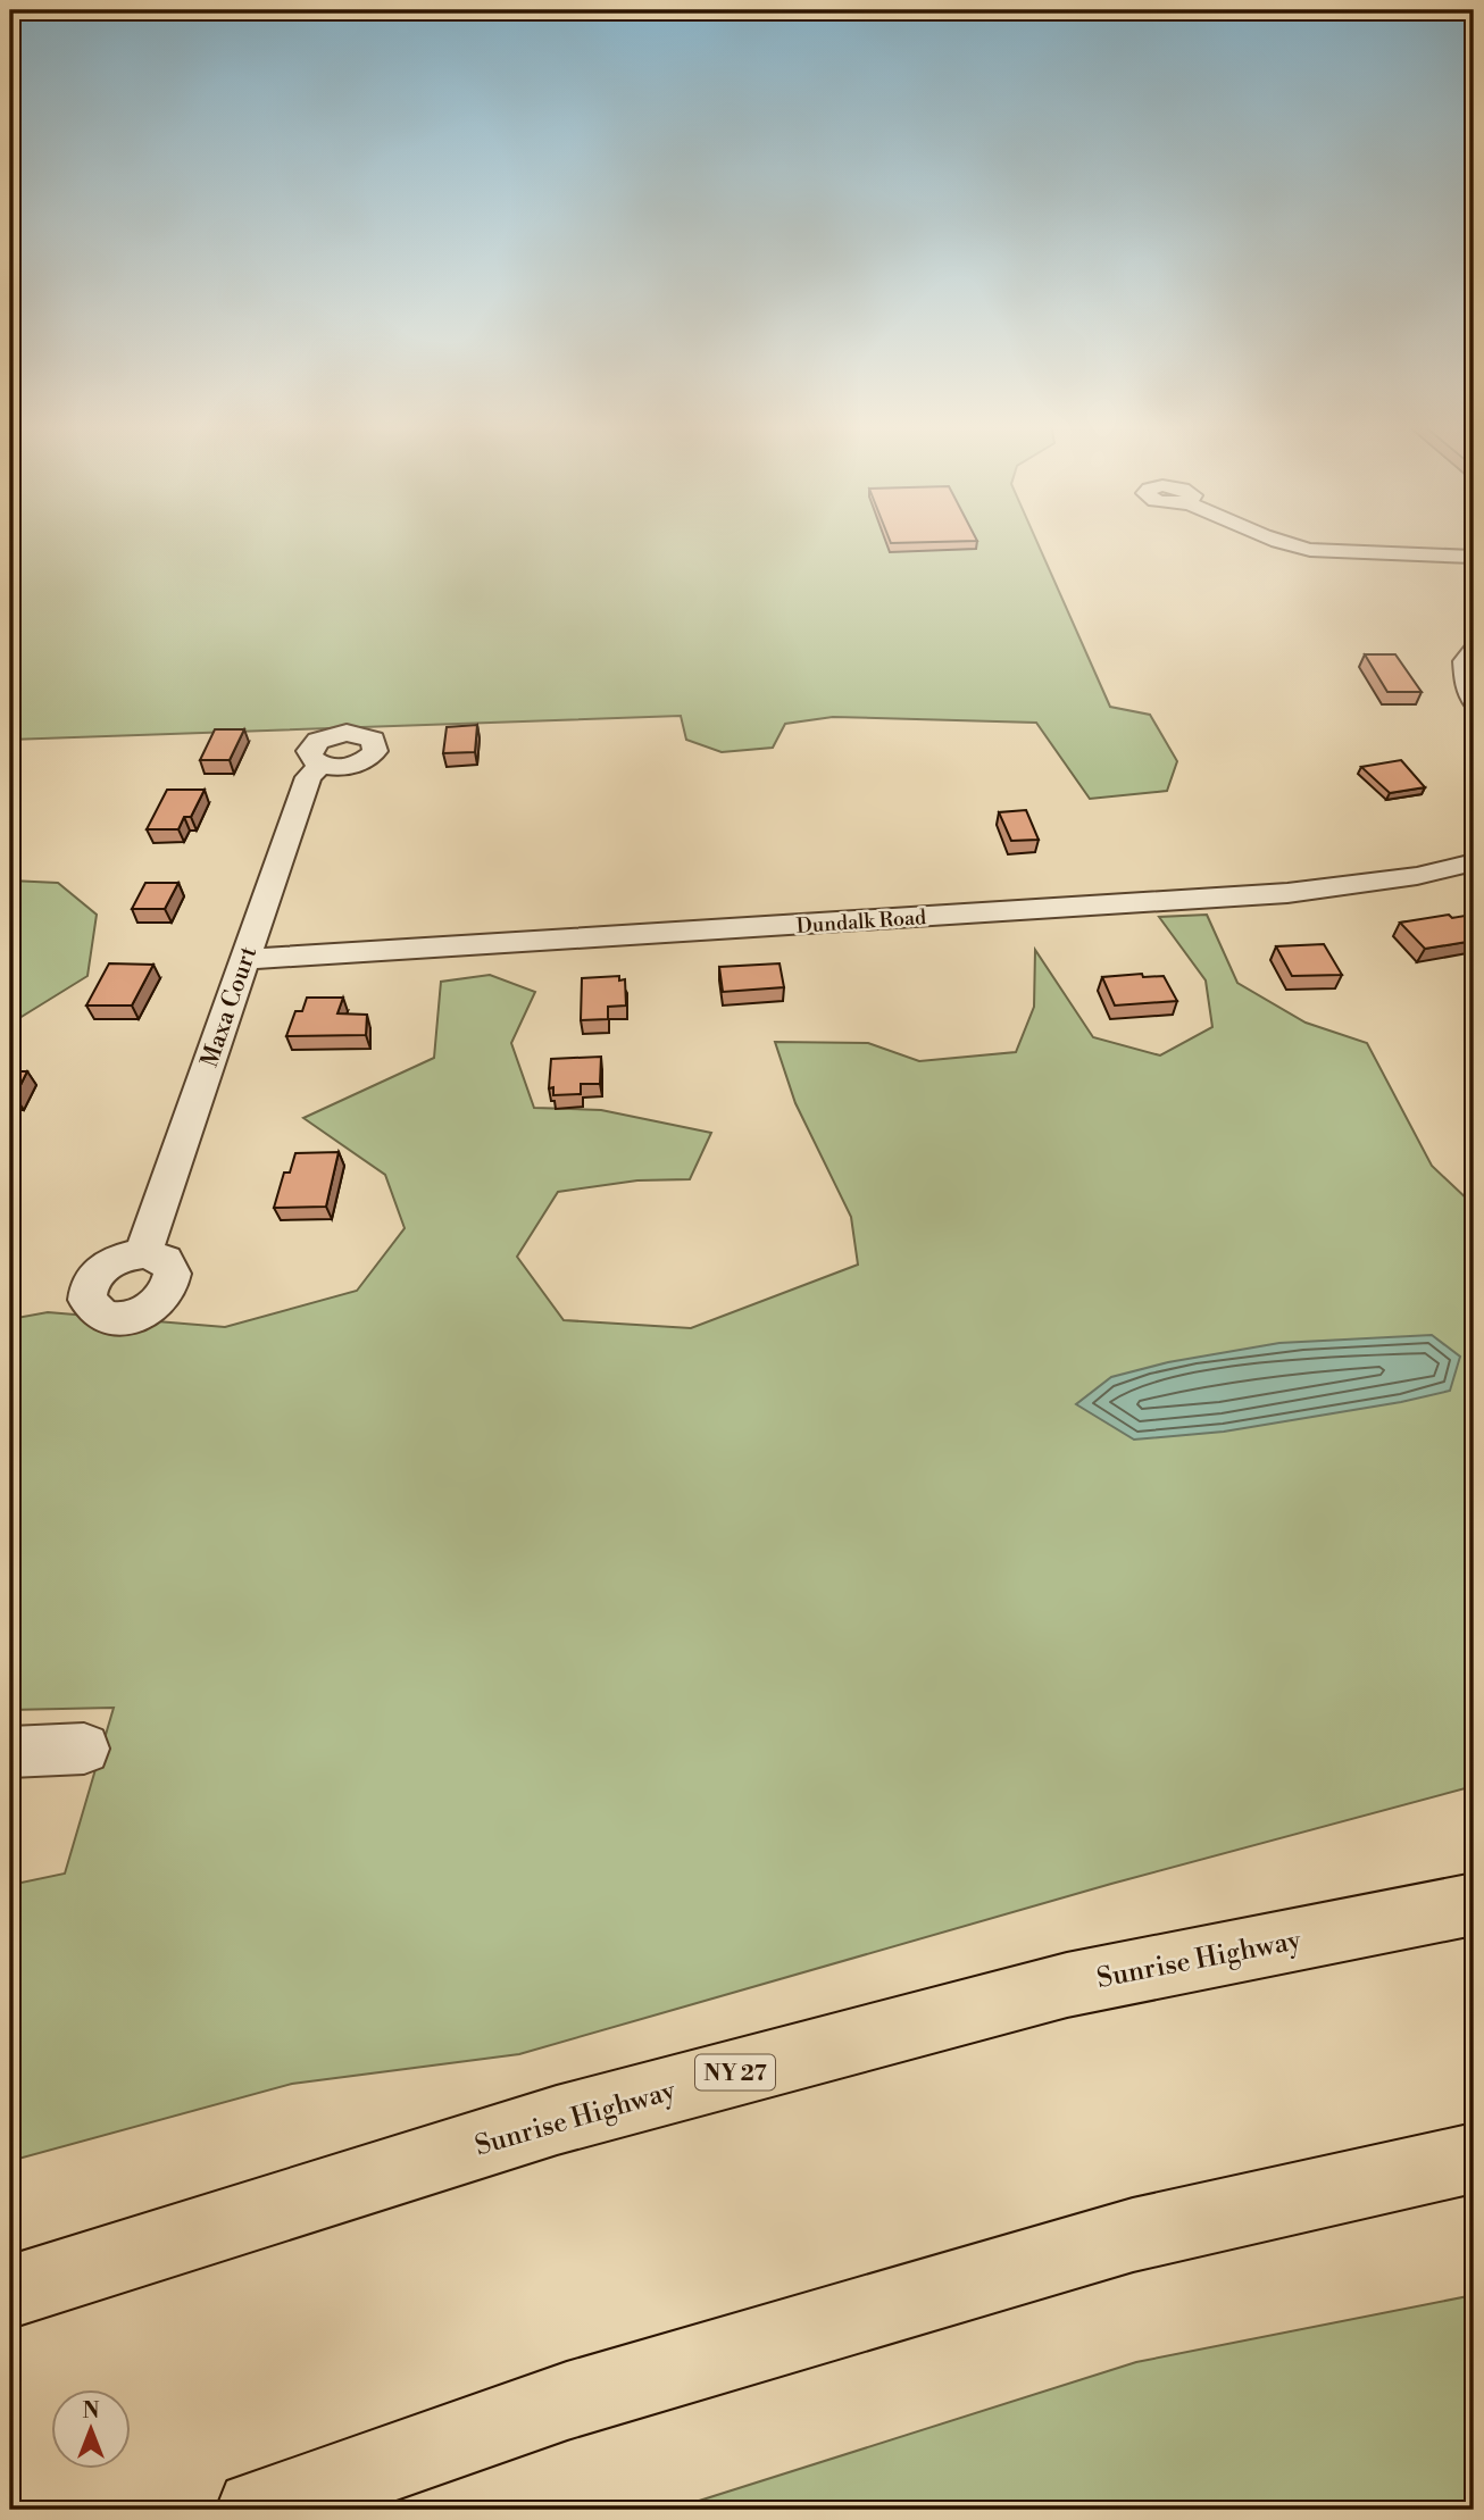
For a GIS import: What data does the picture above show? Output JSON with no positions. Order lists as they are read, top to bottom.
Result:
{
  "streets": {
    "highway": ["Sunrise Highway", "NY 27"],
    "street": ["Dundalk Road", "Maxa Court"]
  },
  "crossings": [
    ["Dundalk Road", "Maxa Court"]
  ],
  "north": "top"
}
